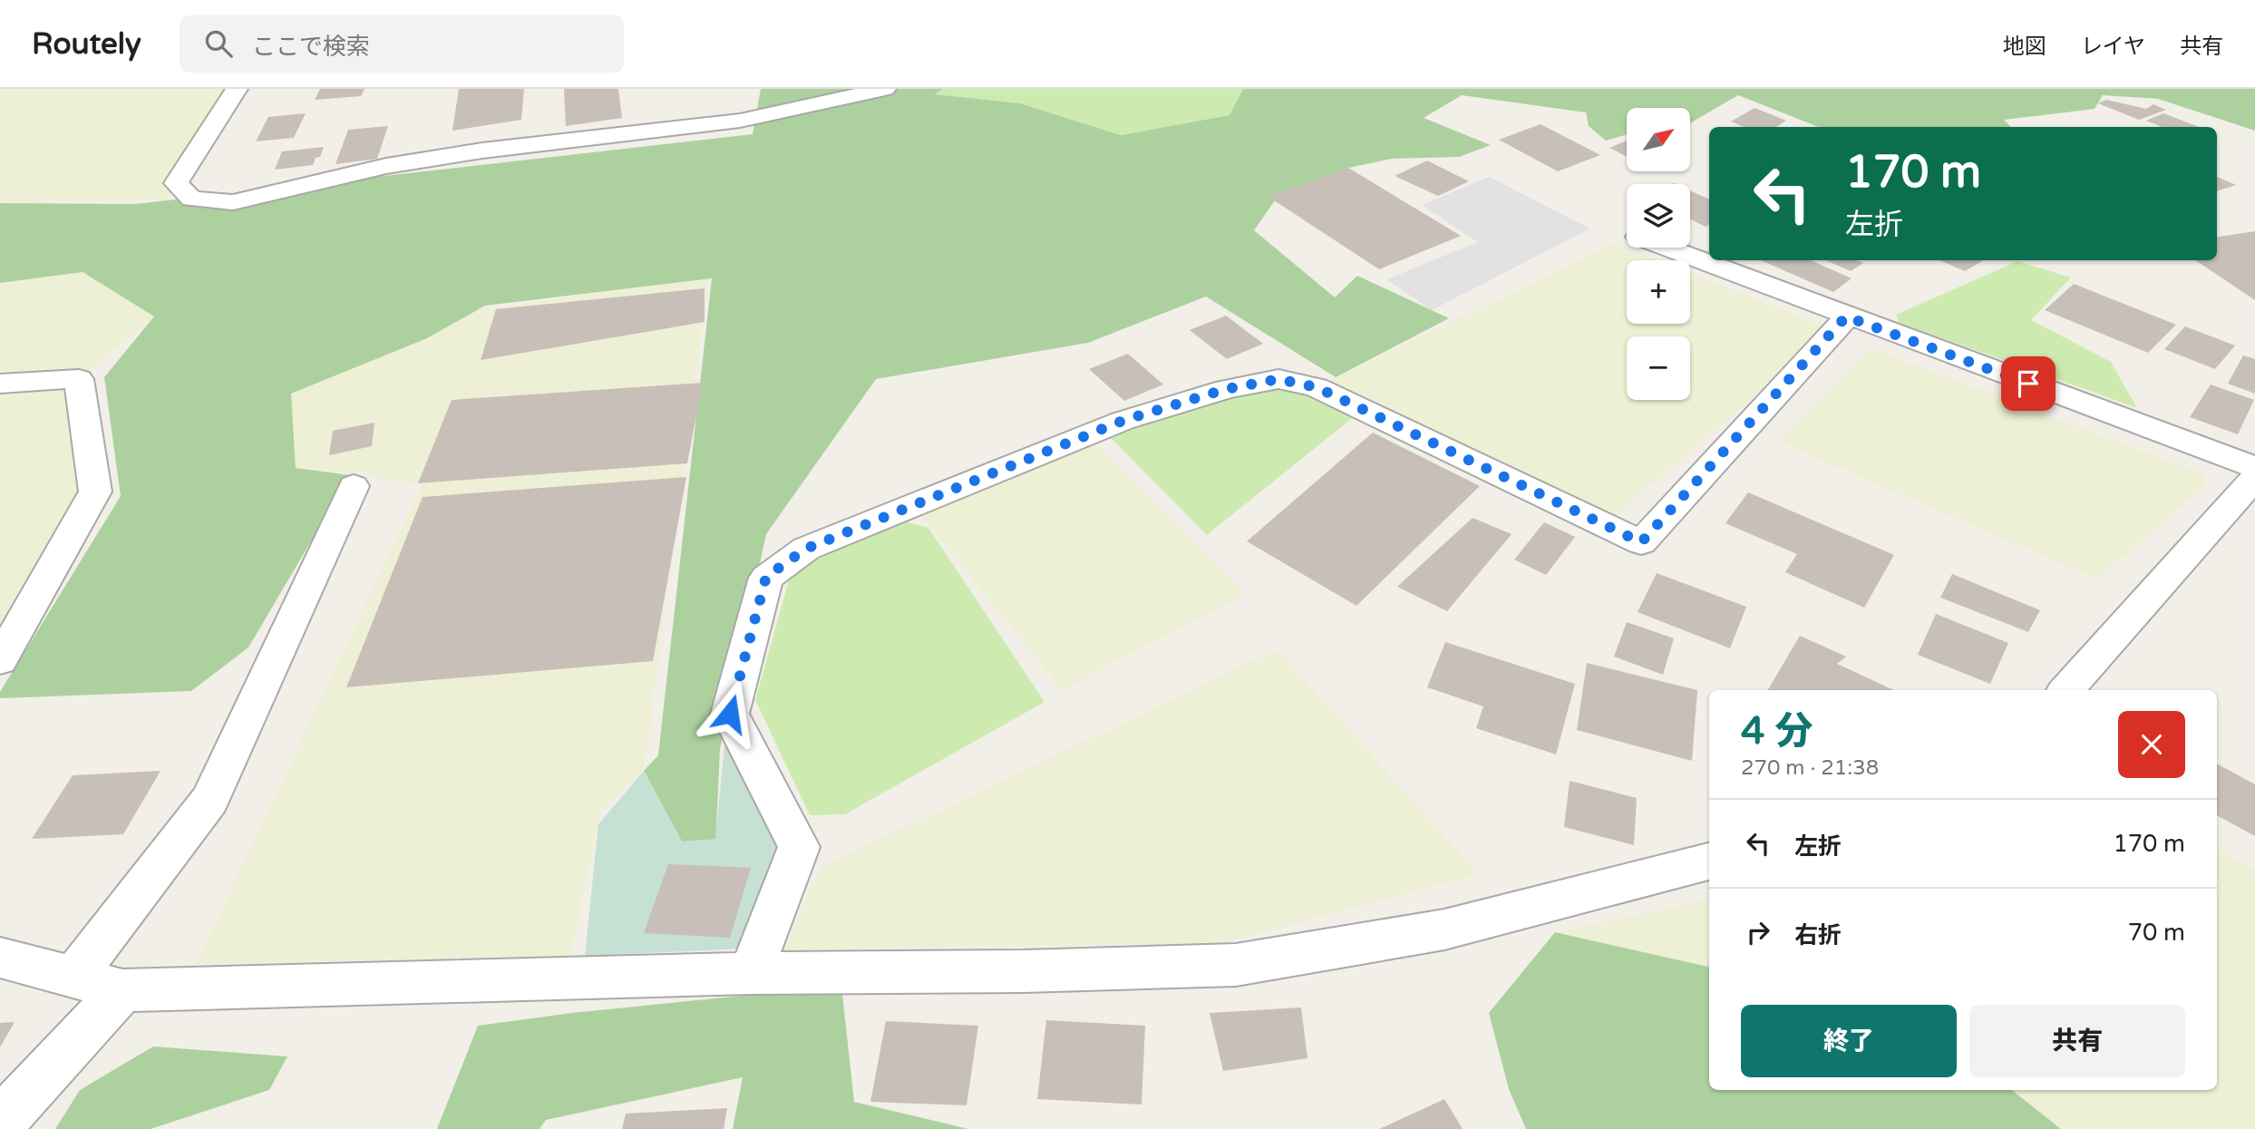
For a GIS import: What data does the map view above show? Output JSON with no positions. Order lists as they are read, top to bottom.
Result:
{
  "north": "top right",
  "page": {
    "header": "Routely",
    "search": "ここで検索",
    "nav": ["地図", "レイヤ", "共有"],
    "map_buttons": ["+", "−"],
    "turn": ["170 m", "左折"],
    "heading": ["4 分", "270 m · 21:38"],
    "list": [
      {
        "name": "左折",
        "value": "170 m"
      },
      {
        "name": "右折",
        "value": "70 m"
      }
    ],
    "buttons": ["終了", "共有"]
  }
}
